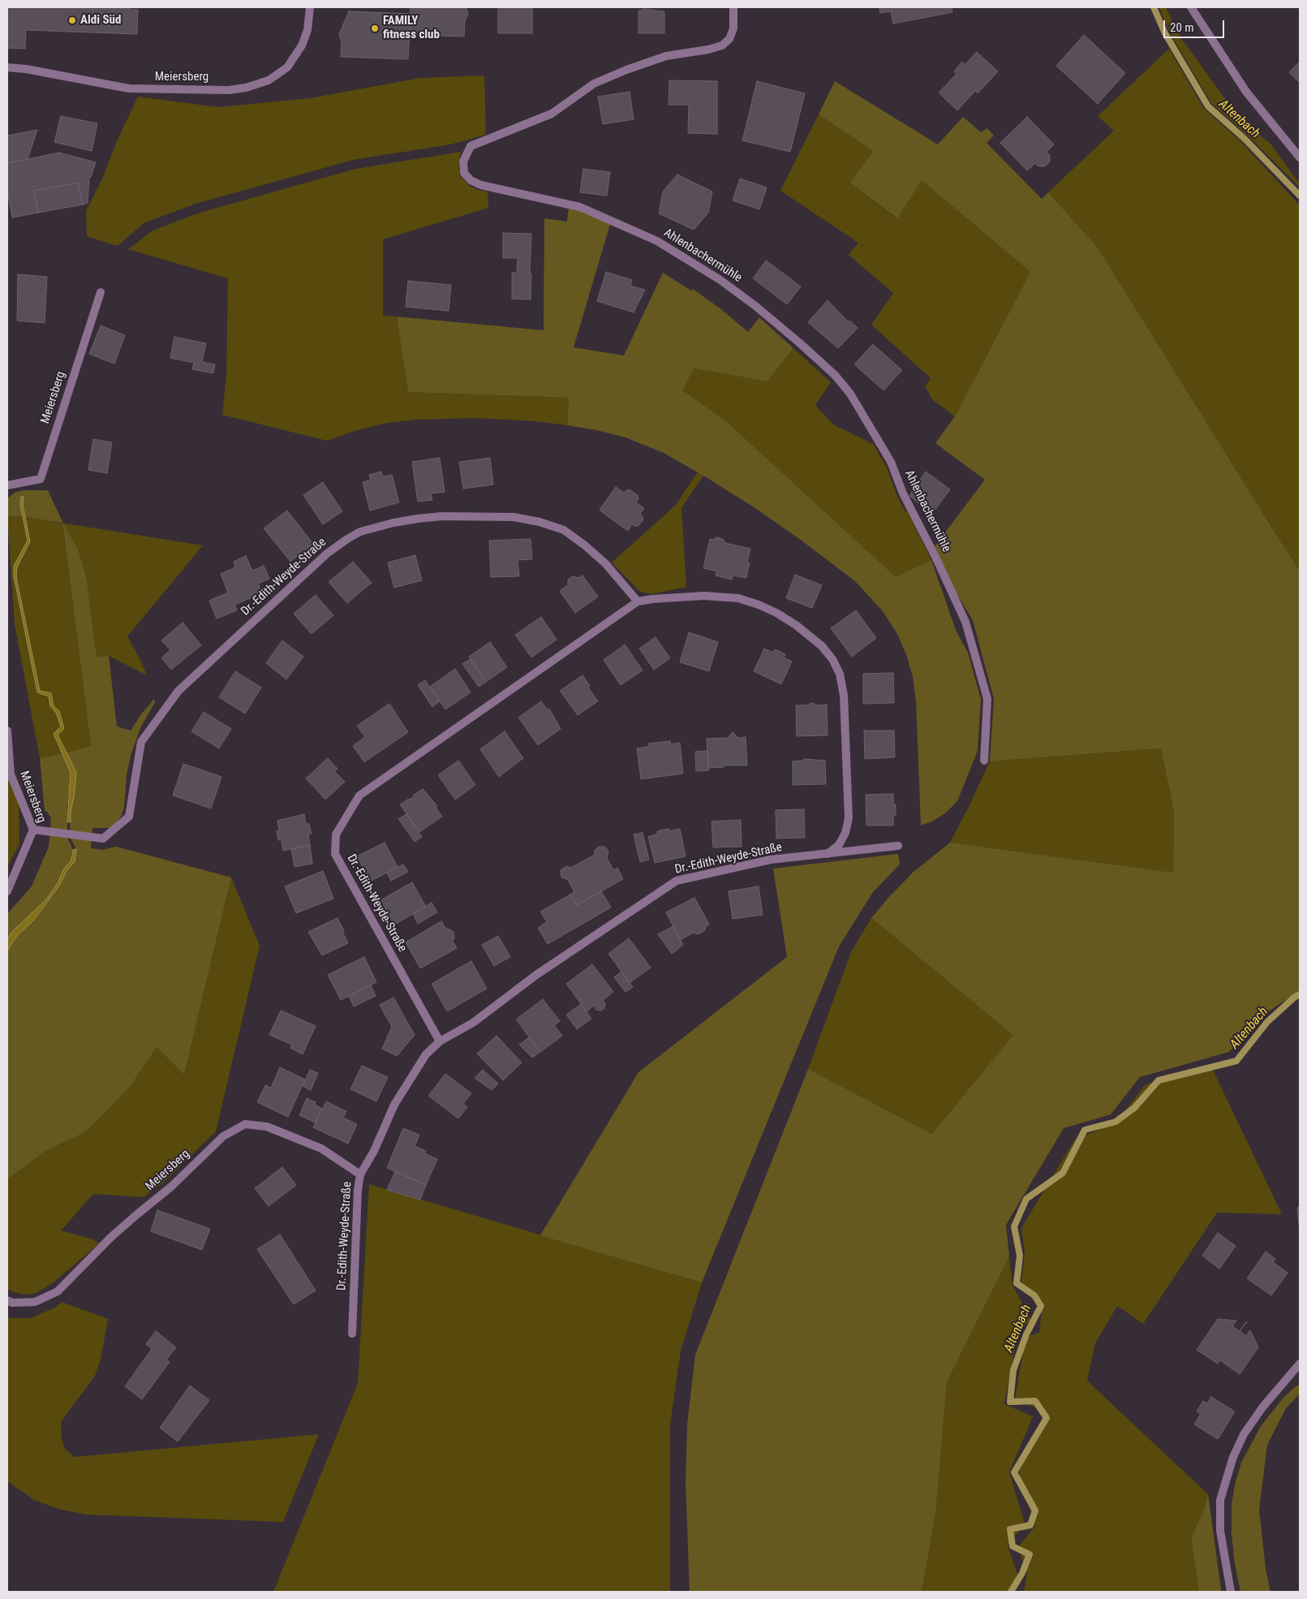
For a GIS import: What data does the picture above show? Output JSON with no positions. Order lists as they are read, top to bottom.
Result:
{
  "streets": {
    "street": ["Meiersberg", "Ahlenbachermühle", "Dr.-Edith-Weyde-Straße"]
  },
  "crossings": [
    ["Meiersberg", "Dr.-Edith-Weyde-Straße"]
  ],
  "water": ["Altenbach"],
  "places": ["Aldi Süd", "FAMILY fitness club"],
  "scale_bar": "20 m"
}
